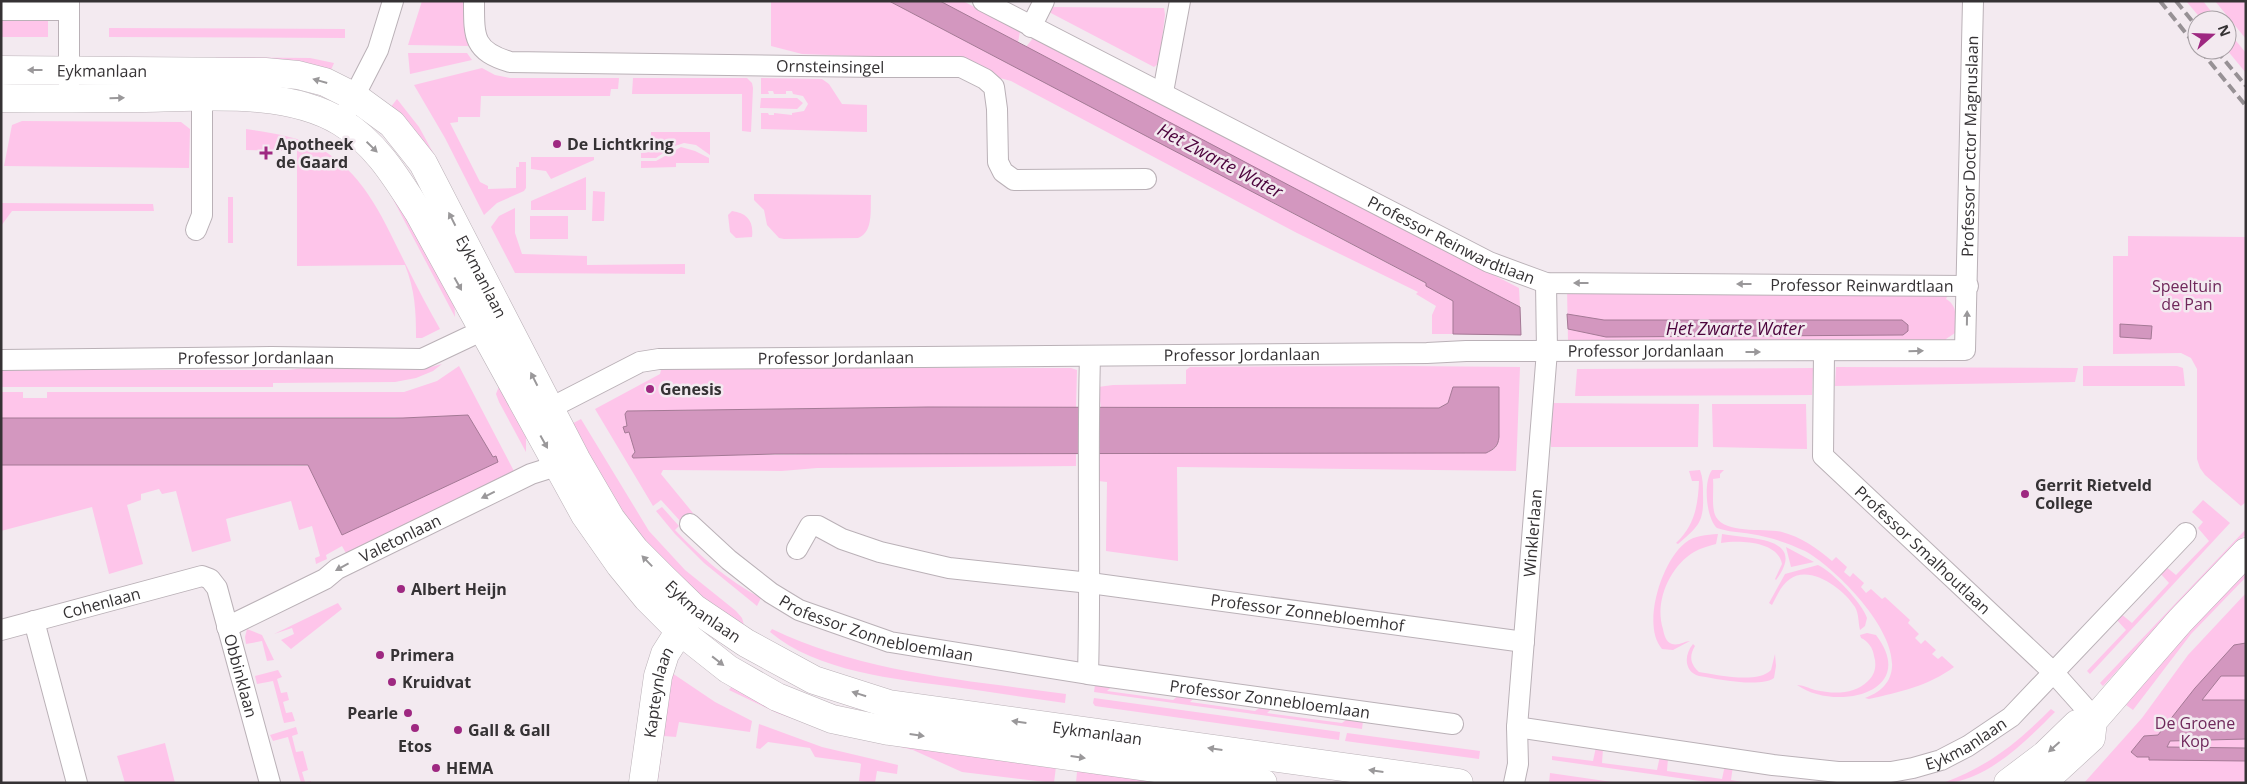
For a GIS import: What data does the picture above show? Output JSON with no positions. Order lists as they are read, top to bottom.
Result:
{
  "streets": {
    "main road": ["Eykmanlaan", "Kapteynlaan"],
    "street": [
      "Ornsteinsingel",
      "Professor Doctor Magnuslaan",
      "Professor Reinwardtlaan",
      "Professor Jordanlaan",
      "Winklerlaan",
      "Valetonlaan",
      "Professor Smalhoutlaan",
      "Cohenlaan",
      "Professor Zonnebloemhof",
      "Professor Zonnebloemlaan",
      "Obbinklaan"
    ]
  },
  "crossings": [
    ["Eykmanlaan", "Professor Jordanlaan"],
    ["Eykmanlaan", "Winklerlaan"],
    ["Eykmanlaan", "Valetonlaan"],
    ["Eykmanlaan", "Professor Smalhoutlaan"],
    ["Eykmanlaan", "Kapteynlaan"],
    ["Professor Doctor Magnuslaan", "Professor Reinwardtlaan"],
    ["Professor Doctor Magnuslaan", "Professor Jordanlaan"],
    ["Professor Reinwardtlaan", "Winklerlaan"],
    ["Professor Jordanlaan", "Winklerlaan"],
    ["Professor Jordanlaan", "Professor Smalhoutlaan"],
    ["Winklerlaan", "Professor Zonnebloemhof"],
    ["Valetonlaan", "Obbinklaan"],
    ["Cohenlaan", "Obbinklaan"]
  ],
  "one_way": ["Professor Reinwardtlaan", "Valetonlaan"],
  "water": ["Het Zwarte Water"],
  "parks": ["Speeltuin de Pan", "De Groene Kop"],
  "places": {
    "other": [
      "De Lichtkring",
      "Genesis",
      "Gerrit Rietveld College",
      "Albert Heijn",
      "Primera",
      "Kruidvat",
      "Pearle",
      "Etos",
      "Gall & Gall",
      "HEMA"
    ],
    "health": ["Apotheek de Gaard"]
  },
  "north": "right"
}
